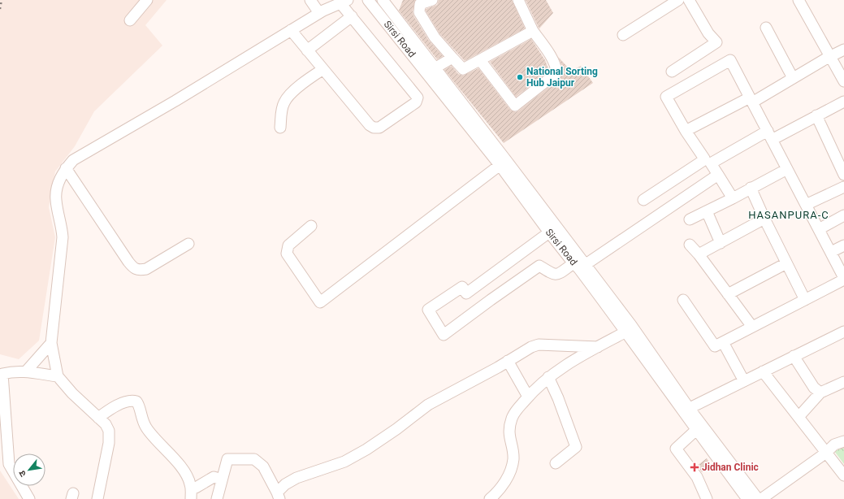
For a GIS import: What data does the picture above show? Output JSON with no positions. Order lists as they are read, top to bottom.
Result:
{
  "streets": {
    "street": ["Sirsi Road"]
  },
  "districts": ["HASANPURA-C"],
  "places": {
    "other": ["National Sorting Hub Jaipur"],
    "health": ["Jidhan Clinic"]
  },
  "north": "bottom left"
}
